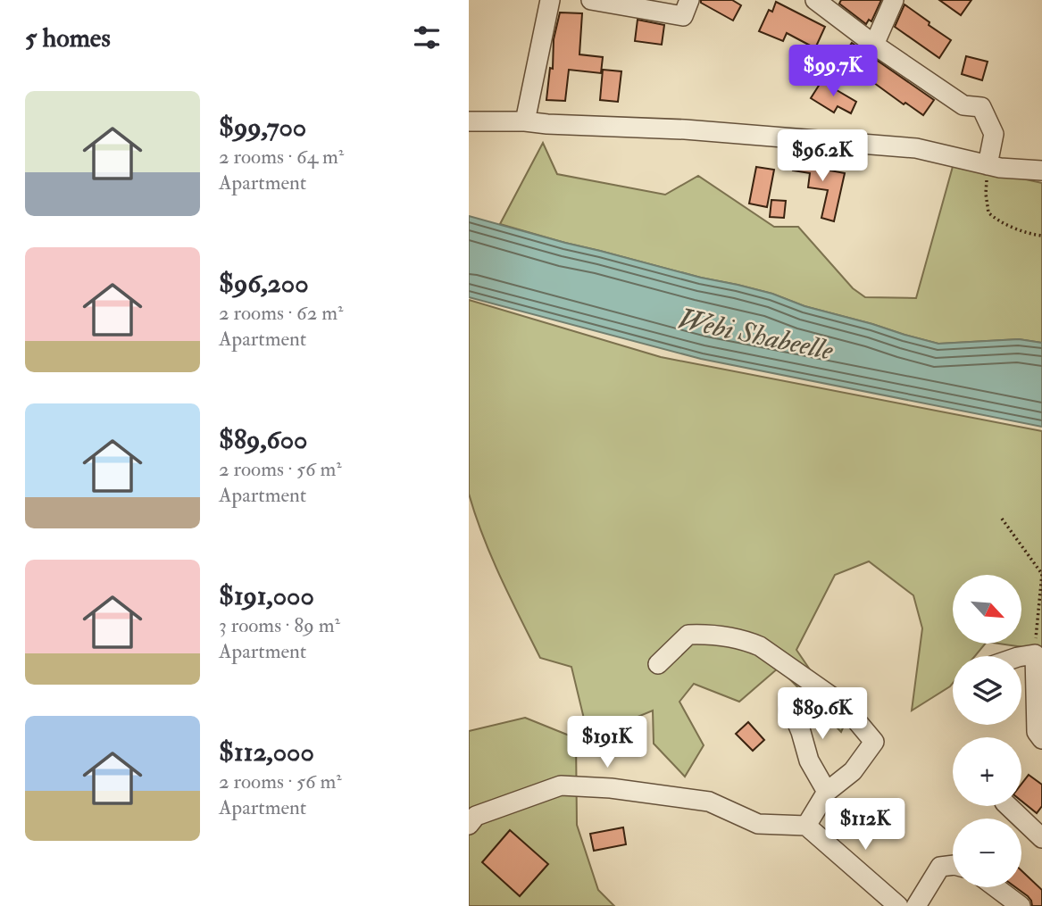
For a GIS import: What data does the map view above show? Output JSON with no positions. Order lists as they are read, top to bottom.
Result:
{
  "water": ["Webi Shabeelle"],
  "north": "bottom right",
  "page": {
    "heading": "5 homes",
    "price": [
      "$99.7K",
      "$96.2K",
      "$89.6K",
      "$191K",
      "$112K"
    ],
    "list": [
      {
        "name": "$99,700",
        "note": "2 rooms · 64 m² · Apartment"
      },
      {
        "name": "$96,200",
        "note": "2 rooms · 62 m² · Apartment"
      },
      {
        "name": "$89,600",
        "note": "2 rooms · 56 m² · Apartment"
      },
      {
        "name": "$191,000",
        "note": "3 rooms · 89 m² · Apartment"
      },
      {
        "name": "$112,000",
        "note": "2 rooms · 56 m² · Apartment"
      }
    ],
    "map_buttons": ["+", "−"]
  }
}
